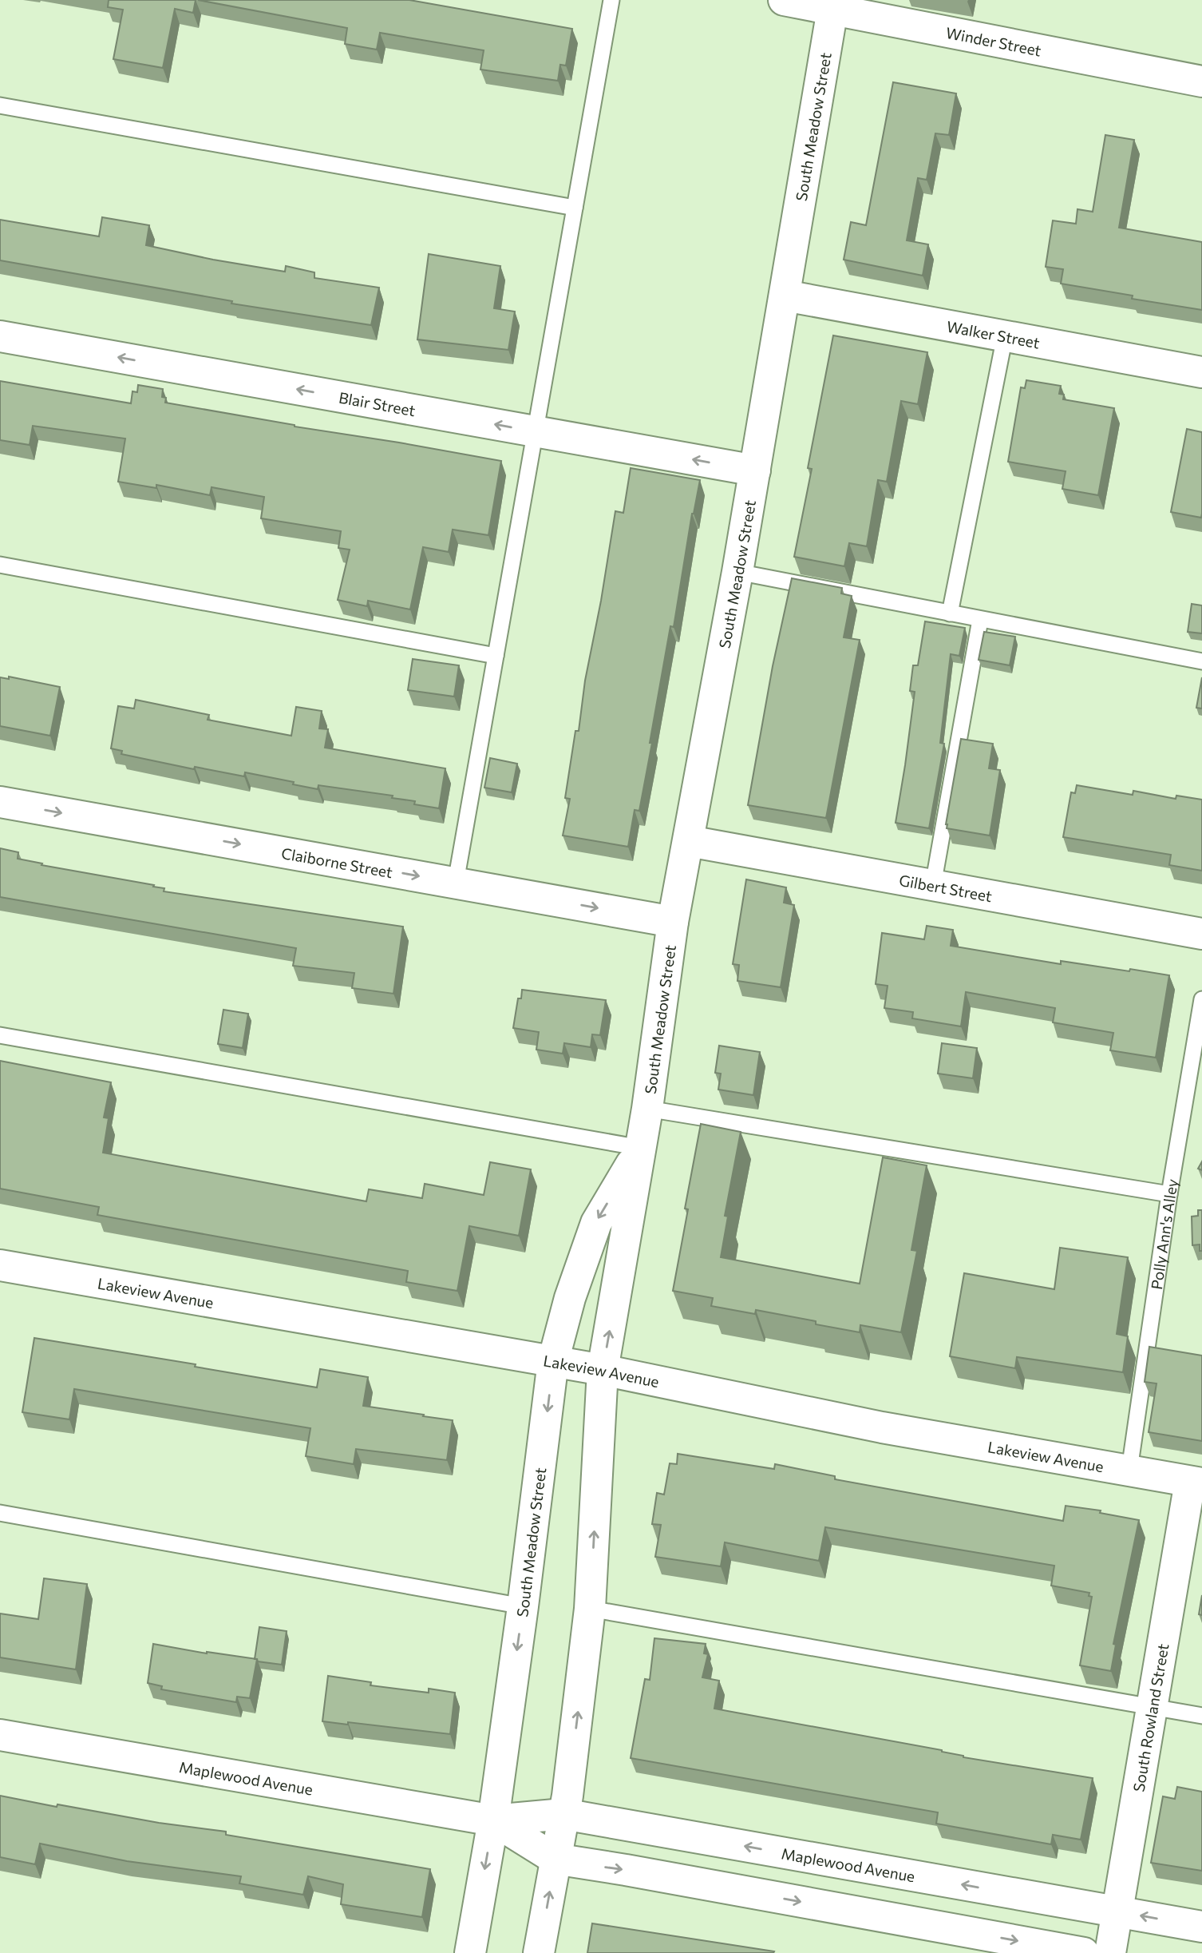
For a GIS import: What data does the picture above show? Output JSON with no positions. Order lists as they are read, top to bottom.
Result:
{
  "streets": {
    "street": [
      "Winder Street",
      "South Meadow Street",
      "Walker Street",
      "Blair Street",
      "Claiborne Street",
      "Gilbert Street",
      "Lakeview Avenue",
      "South Rowland Street",
      "Maplewood Avenue"
    ],
    "lane": ["Polly Ann's Alley"]
  },
  "crossings": [
    ["Winder Street", "South Meadow Street"],
    ["South Meadow Street", "Walker Street"],
    ["South Meadow Street", "Blair Street"],
    ["South Meadow Street", "Claiborne Street"],
    ["South Meadow Street", "Gilbert Street"],
    ["South Meadow Street", "Lakeview Avenue"],
    ["South Meadow Street", "Maplewood Avenue"],
    ["Polly Ann's Alley", "Lakeview Avenue"],
    ["Lakeview Avenue", "South Rowland Street"],
    ["South Rowland Street", "Maplewood Avenue"]
  ],
  "one_way": ["Blair Street", "Claiborne Street"]
}
